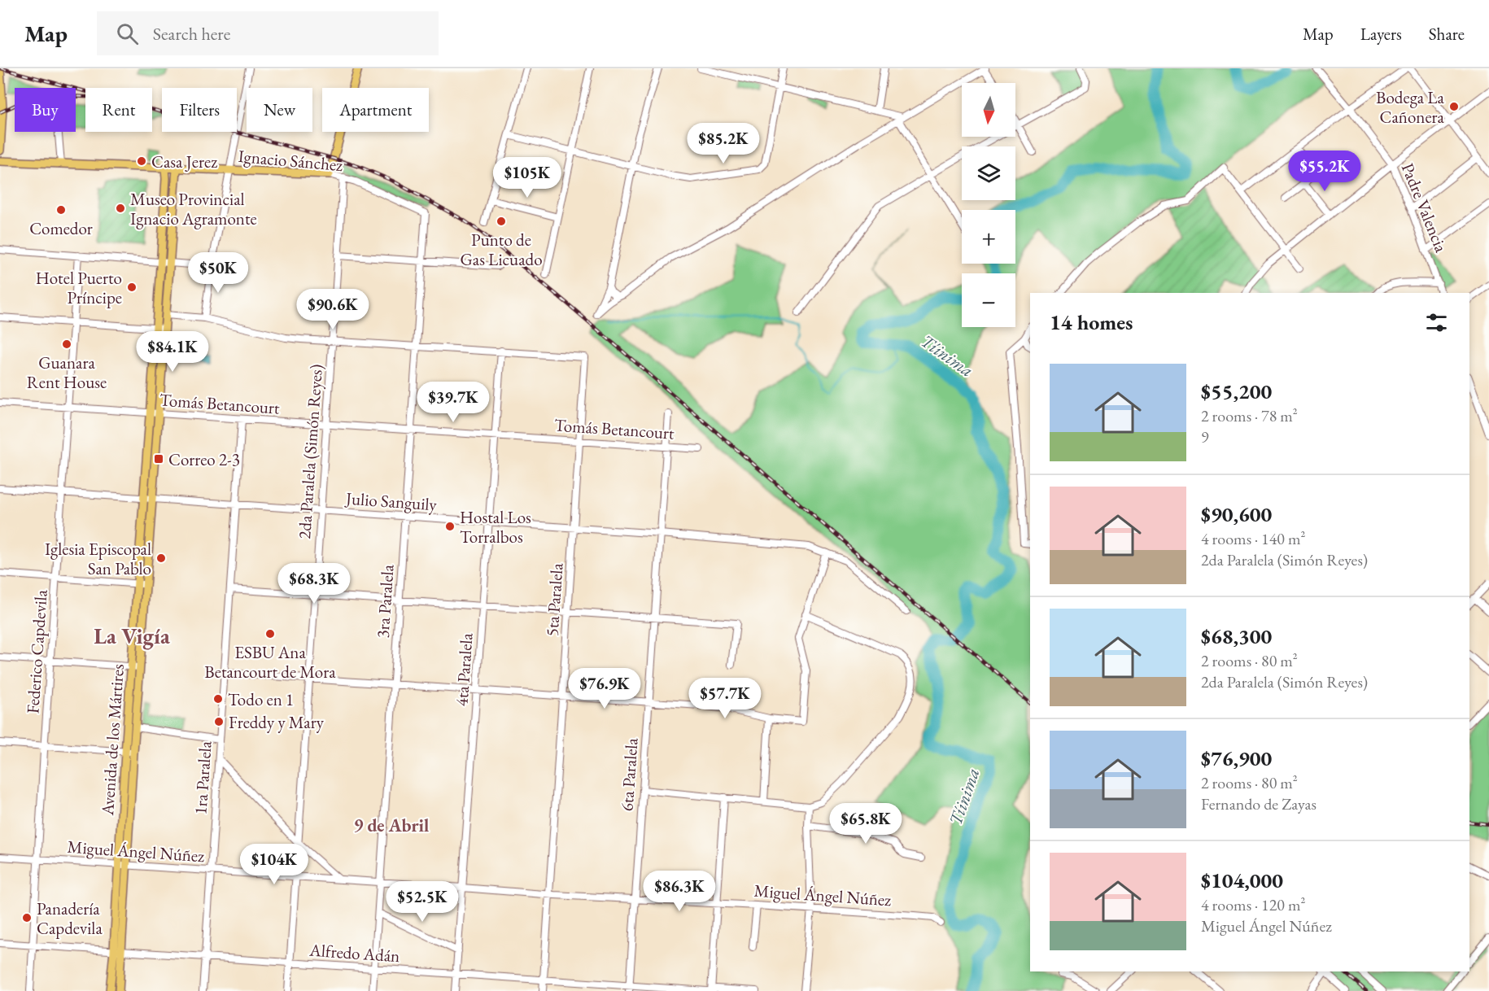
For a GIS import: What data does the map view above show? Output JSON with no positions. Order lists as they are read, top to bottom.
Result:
{
  "streets": {
    "main road": ["Ignacio Sánchez", "Avenida de los Mártires"],
    "street": [
      "Padre Valencia",
      "Tomás Betancourt",
      "2da Paralela (Simón Reyes)",
      "Julio Sanguily",
      "5ta Paralela",
      "3ra Paralela",
      "Federico Capdevila",
      "4ta Paralela",
      "6ta Paralela",
      "1ra Paralela",
      "Miguel Ángel Núñez",
      "Alfredo Adán"
    ]
  },
  "crossings": [
    ["Ignacio Sánchez", "2da Paralela (Simón Reyes)"],
    ["Ignacio Sánchez", "3ra Paralela"],
    ["Ignacio Sánchez", "Avenida de los Mártires"],
    ["Tomás Betancourt", "2da Paralela (Simón Reyes)"],
    ["Tomás Betancourt", "5ta Paralela"],
    ["Tomás Betancourt", "3ra Paralela"],
    ["Tomás Betancourt", "Federico Capdevila"],
    ["Tomás Betancourt", "4ta Paralela"],
    ["Tomás Betancourt", "Avenida de los Mártires"],
    ["Tomás Betancourt", "6ta Paralela"],
    ["Tomás Betancourt", "1ra Paralela"],
    ["2da Paralela (Simón Reyes)", "Julio Sanguily"],
    ["2da Paralela (Simón Reyes)", "Miguel Ángel Núñez"],
    ["2da Paralela (Simón Reyes)", "Alfredo Adán"],
    ["Julio Sanguily", "5ta Paralela"],
    ["Julio Sanguily", "3ra Paralela"],
    ["Julio Sanguily", "Federico Capdevila"],
    ["Julio Sanguily", "4ta Paralela"],
    ["Julio Sanguily", "Avenida de los Mártires"],
    ["Julio Sanguily", "6ta Paralela"],
    ["Julio Sanguily", "1ra Paralela"],
    ["5ta Paralela", "4ta Paralela"],
    ["5ta Paralela", "Miguel Ángel Núñez"],
    ["5ta Paralela", "Alfredo Adán"],
    ["3ra Paralela", "Miguel Ángel Núñez"],
    ["3ra Paralela", "Alfredo Adán"],
    ["Federico Capdevila", "Miguel Ángel Núñez"],
    ["Federico Capdevila", "Alfredo Adán"],
    ["4ta Paralela", "Miguel Ángel Núñez"],
    ["4ta Paralela", "Alfredo Adán"],
    ["Avenida de los Mártires", "Miguel Ángel Núñez"],
    ["Avenida de los Mártires", "Alfredo Adán"],
    ["6ta Paralela", "Miguel Ángel Núñez"],
    ["6ta Paralela", "Alfredo Adán"],
    ["1ra Paralela", "Miguel Ángel Núñez"],
    ["1ra Paralela", "Alfredo Adán"]
  ],
  "districts": ["La Vigía", "9 de Abril"],
  "water": ["Tíinima"],
  "places": {
    "other": [
      "Bodega La Cañonera",
      "Casa Jerez",
      "Museo Provincial Ignacio Agramonte",
      "Comedor",
      "Punto de Gas Licuado",
      "Hotel Puerto Príncipe",
      "Guanara Rent House",
      "Hostal Los Torralbos",
      "Iglesia Episcopal San Pablo",
      "ESBU Ana Betancourt de Mora",
      "Todo en 1",
      "Freddy y Mary",
      "Panadería Capdevila"
    ],
    "transit": ["Correo 2-3"]
  },
  "north": "bottom",
  "page": {
    "header": "Map",
    "search": "Search here",
    "nav": ["Map", "Layers", "Share"],
    "map_buttons": ["+", "−"],
    "chip": [
      "Buy",
      "Rent",
      "Filters",
      "New",
      "Apartment"
    ],
    "price": [
      "$85.2K",
      "$55.2K",
      "$105K",
      "$50K",
      "$90.6K",
      "$84.1K",
      "$39.7K",
      "$68.3K",
      "$76.9K",
      "$57.7K",
      "$65.8K",
      "$104K",
      "$86.3K",
      "$52.5K"
    ],
    "heading": "14 homes",
    "list": [
      {
        "name": "$55,200",
        "note": "2 rooms · 78 m² · 9"
      },
      {
        "name": "$90,600",
        "note": "4 rooms · 140 m² · 2da Paralela (Simón Reyes)"
      },
      {
        "name": "$68,300",
        "note": "2 rooms · 80 m² · 2da Paralela (Simón Reyes)"
      },
      {
        "name": "$76,900",
        "note": "2 rooms · 80 m² · Fernando de Zayas"
      },
      {
        "name": "$104,000",
        "note": "4 rooms · 120 m² · Miguel Ángel Núñez"
      }
    ]
  }
}
